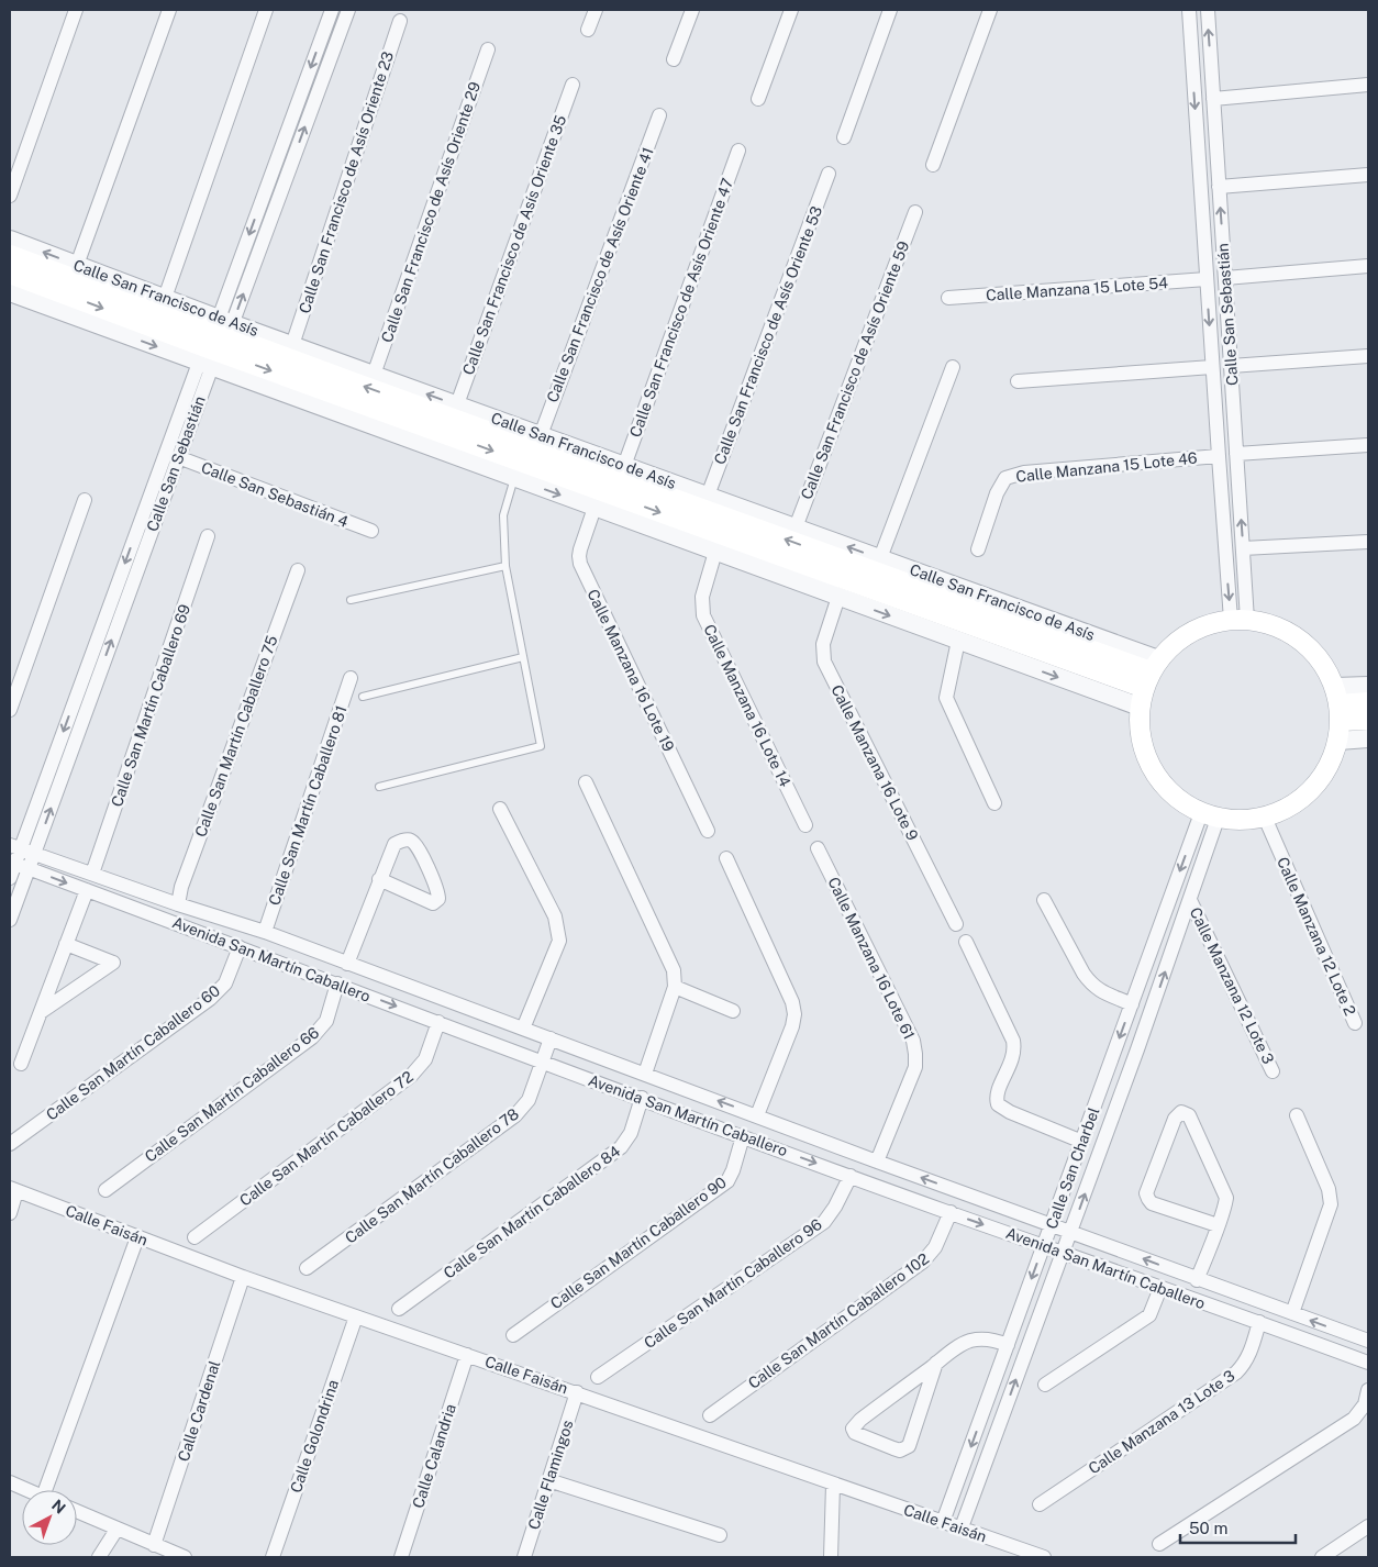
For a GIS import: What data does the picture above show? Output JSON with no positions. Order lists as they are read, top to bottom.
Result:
{
  "streets": {
    "main road": ["Calle San Francisco de Asís"],
    "street": [
      "Calle San Francisco de Asís Oriente 23",
      "Calle San Francisco de Asís Oriente 29",
      "Calle San Francisco de Asís Oriente 35",
      "Calle San Francisco de Asís Oriente 41",
      "Calle Manzana 15 Lote 54",
      "Calle San Francisco de Asís Oriente 47",
      "Calle San Sebastián",
      "Calle San Francisco de Asís Oriente 53",
      "Calle San Francisco de Asís Oriente 59",
      "Calle Manzana 15 Lote 46",
      "Calle San Sebastián 4",
      "Calle Manzana 16 Lote 19",
      "Calle San Martín Caballero 69",
      "Calle Manzana 16 Lote 14",
      "Calle San Martín Caballero 75",
      "Calle Manzana 16 Lote 9",
      "Calle San Martín Caballero 81",
      "Calle Manzana 12 Lote 2",
      "Calle Manzana 16 Lote 61",
      "Avenida San Martín Caballero",
      "Calle Manzana 12 Lote 3",
      "Calle San Martín Caballero 60",
      "Calle San Martín Caballero 66",
      "Calle San Martín Caballero 72",
      "Calle San Charbel",
      "Calle San Martín Caballero 78",
      "Calle San Martín Caballero 84",
      "Calle Faisán",
      "Calle San Martín Caballero 90",
      "Calle San Martín Caballero 96",
      "Calle San Martín Caballero 102",
      "Calle Cardenal",
      "Calle Manzana 13 Lote 3",
      "Calle Golondrina",
      "Calle Calandria",
      "Calle Flamingos"
    ]
  },
  "crossings": [
    ["Calle San Francisco de Asís Oriente 23", "Calle San Francisco de Asís"],
    ["Calle San Francisco de Asís Oriente 29", "Calle San Francisco de Asís"],
    ["Calle San Francisco de Asís Oriente 35", "Calle San Francisco de Asís"],
    ["Calle San Francisco de Asís Oriente 41", "Calle San Francisco de Asís"],
    ["Calle Manzana 15 Lote 54", "Calle San Sebastián"],
    ["Calle San Francisco de Asís", "Calle San Francisco de Asís Oriente 47"],
    ["Calle San Francisco de Asís", "Calle San Sebastián"],
    ["Calle San Francisco de Asís", "Calle San Francisco de Asís Oriente 53"],
    ["Calle San Francisco de Asís", "Calle San Francisco de Asís Oriente 59"],
    ["Calle San Francisco de Asís", "Calle Manzana 16 Lote 19"],
    ["Calle San Francisco de Asís", "Calle Manzana 16 Lote 14"],
    ["Calle San Francisco de Asís", "Calle Manzana 16 Lote 9"],
    ["Calle San Sebastián", "Calle Manzana 15 Lote 46"],
    ["Calle San Sebastián", "Calle San Sebastián 4"],
    ["Calle San Sebastián", "Avenida San Martín Caballero"],
    ["Calle San Martín Caballero 69", "Avenida San Martín Caballero"],
    ["Calle San Martín Caballero 75", "Avenida San Martín Caballero"],
    ["Calle San Martín Caballero 81", "Avenida San Martín Caballero"],
    ["Calle Manzana 16 Lote 61", "Avenida San Martín Caballero"],
    ["Avenida San Martín Caballero", "Calle San Martín Caballero 60"],
    ["Avenida San Martín Caballero", "Calle San Martín Caballero 66"],
    ["Avenida San Martín Caballero", "Calle San Martín Caballero 72"],
    ["Avenida San Martín Caballero", "Calle San Charbel"],
    ["Avenida San Martín Caballero", "Calle San Martín Caballero 78"],
    ["Avenida San Martín Caballero", "Calle San Martín Caballero 84"],
    ["Avenida San Martín Caballero", "Calle San Martín Caballero 90"],
    ["Avenida San Martín Caballero", "Calle San Martín Caballero 96"],
    ["Avenida San Martín Caballero", "Calle San Martín Caballero 102"],
    ["Avenida San Martín Caballero", "Calle Manzana 13 Lote 3"],
    ["Calle Manzana 12 Lote 3", "Calle San Charbel"],
    ["Calle San Charbel", "Calle Faisán"],
    ["Calle Faisán", "Calle Cardenal"],
    ["Calle Faisán", "Calle Golondrina"],
    ["Calle Faisán", "Calle Calandria"],
    ["Calle Faisán", "Calle Flamingos"]
  ],
  "scale_bar": "50 m",
  "north": "top right"
}
